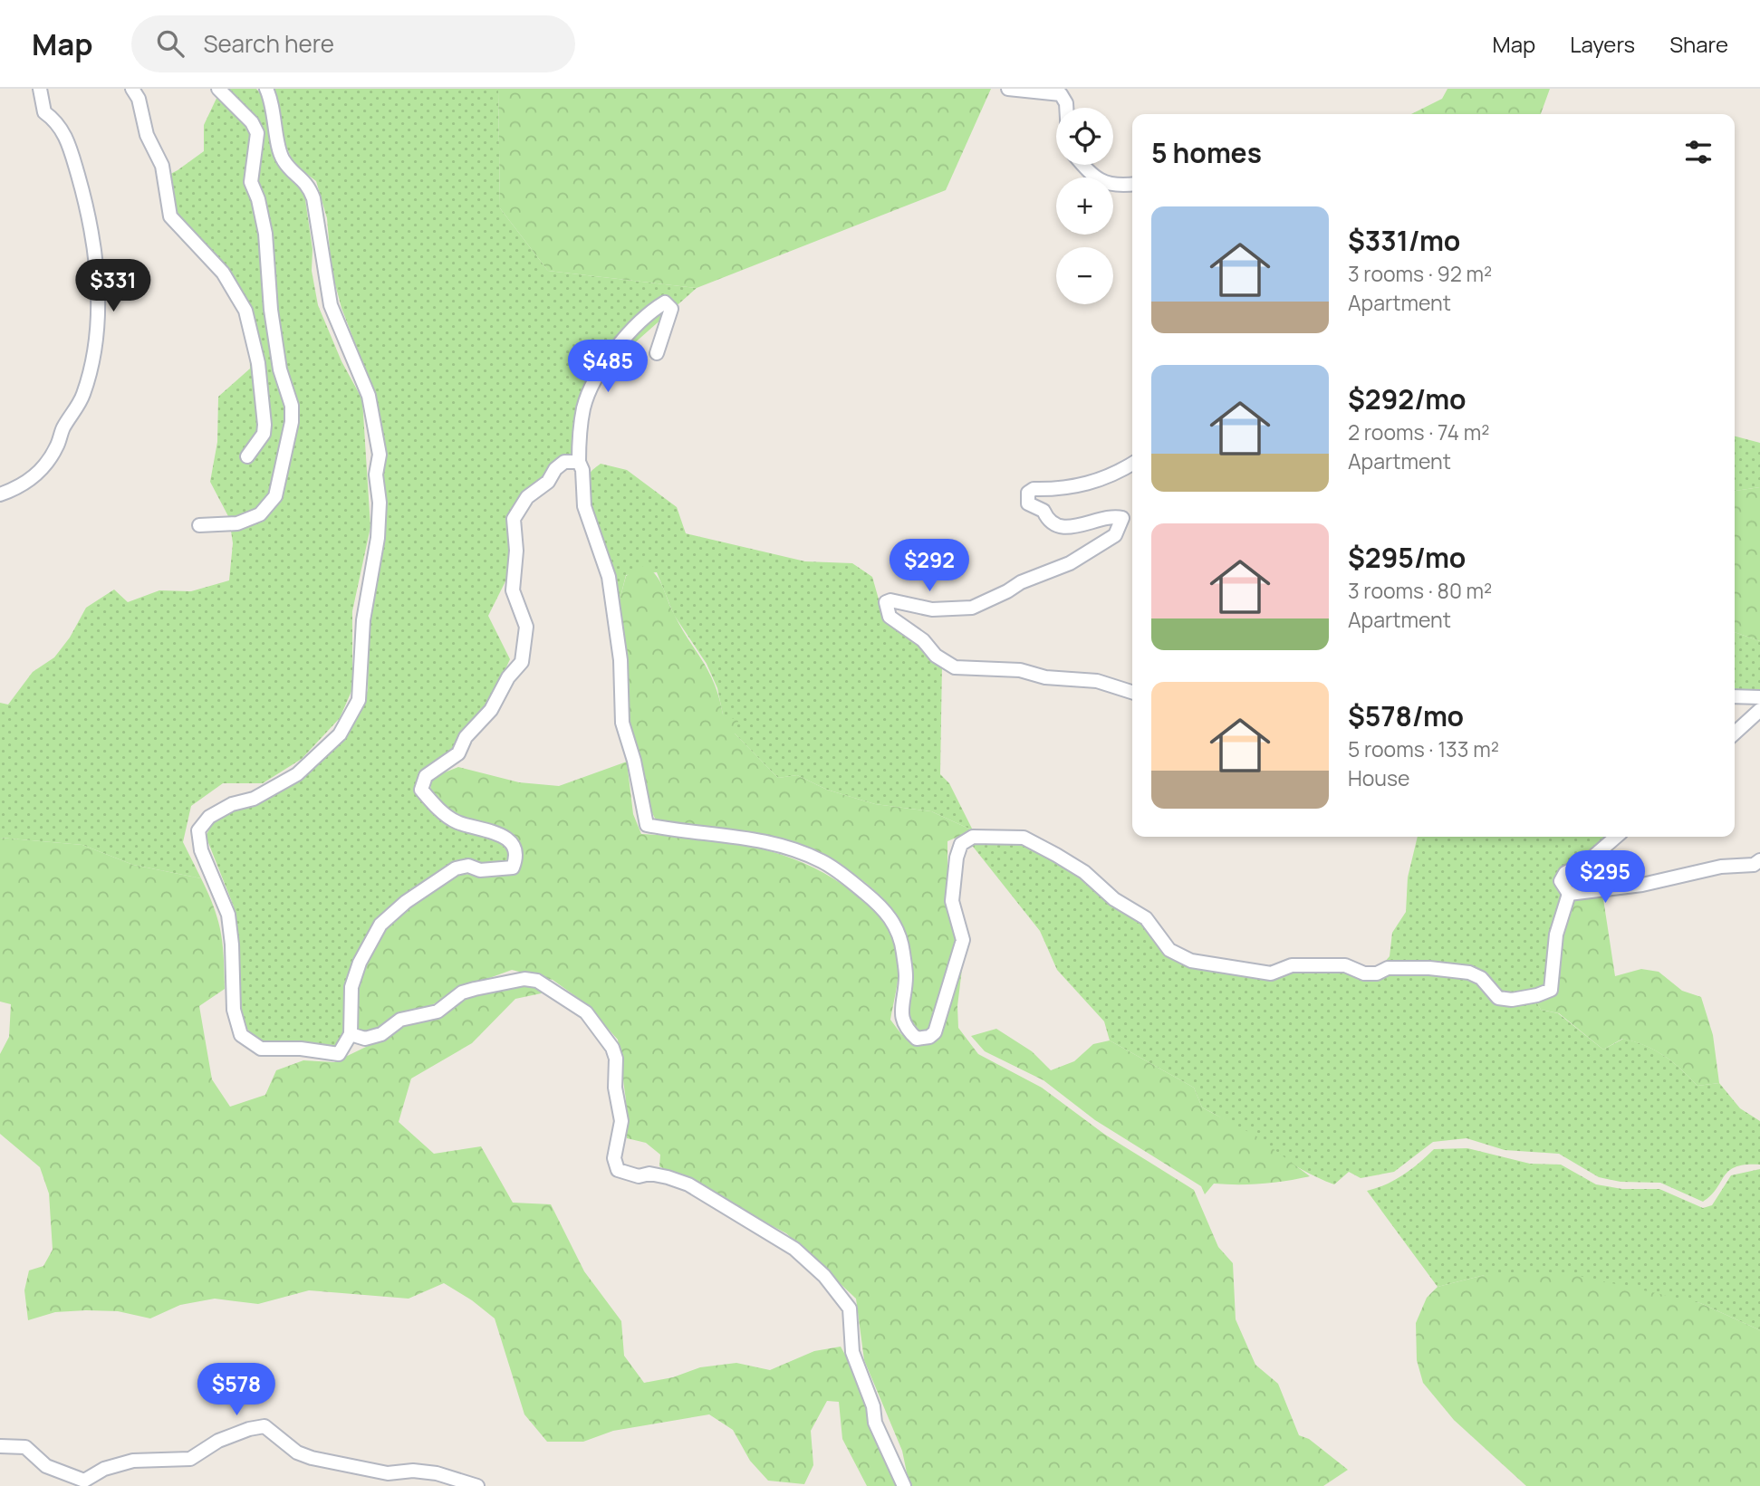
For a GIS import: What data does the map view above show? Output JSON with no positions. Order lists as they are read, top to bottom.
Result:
{
  "page": {
    "header": "Map",
    "search": "Search here",
    "nav": ["Map", "Layers", "Share"],
    "map_buttons": ["+", "−"],
    "heading": "5 homes",
    "list": [
      {
        "name": "$331/mo",
        "note": "3 rooms · 92 m² · Apartment"
      },
      {
        "name": "$292/mo",
        "note": "2 rooms · 74 m² · Apartment"
      },
      {
        "name": "$295/mo",
        "note": "3 rooms · 80 m² · Apartment"
      },
      {
        "name": "$578/mo",
        "note": "5 rooms · 133 m² · House"
      }
    ],
    "price": [
      "$331",
      "$485",
      "$292",
      "$295",
      "$578"
    ]
  }
}
